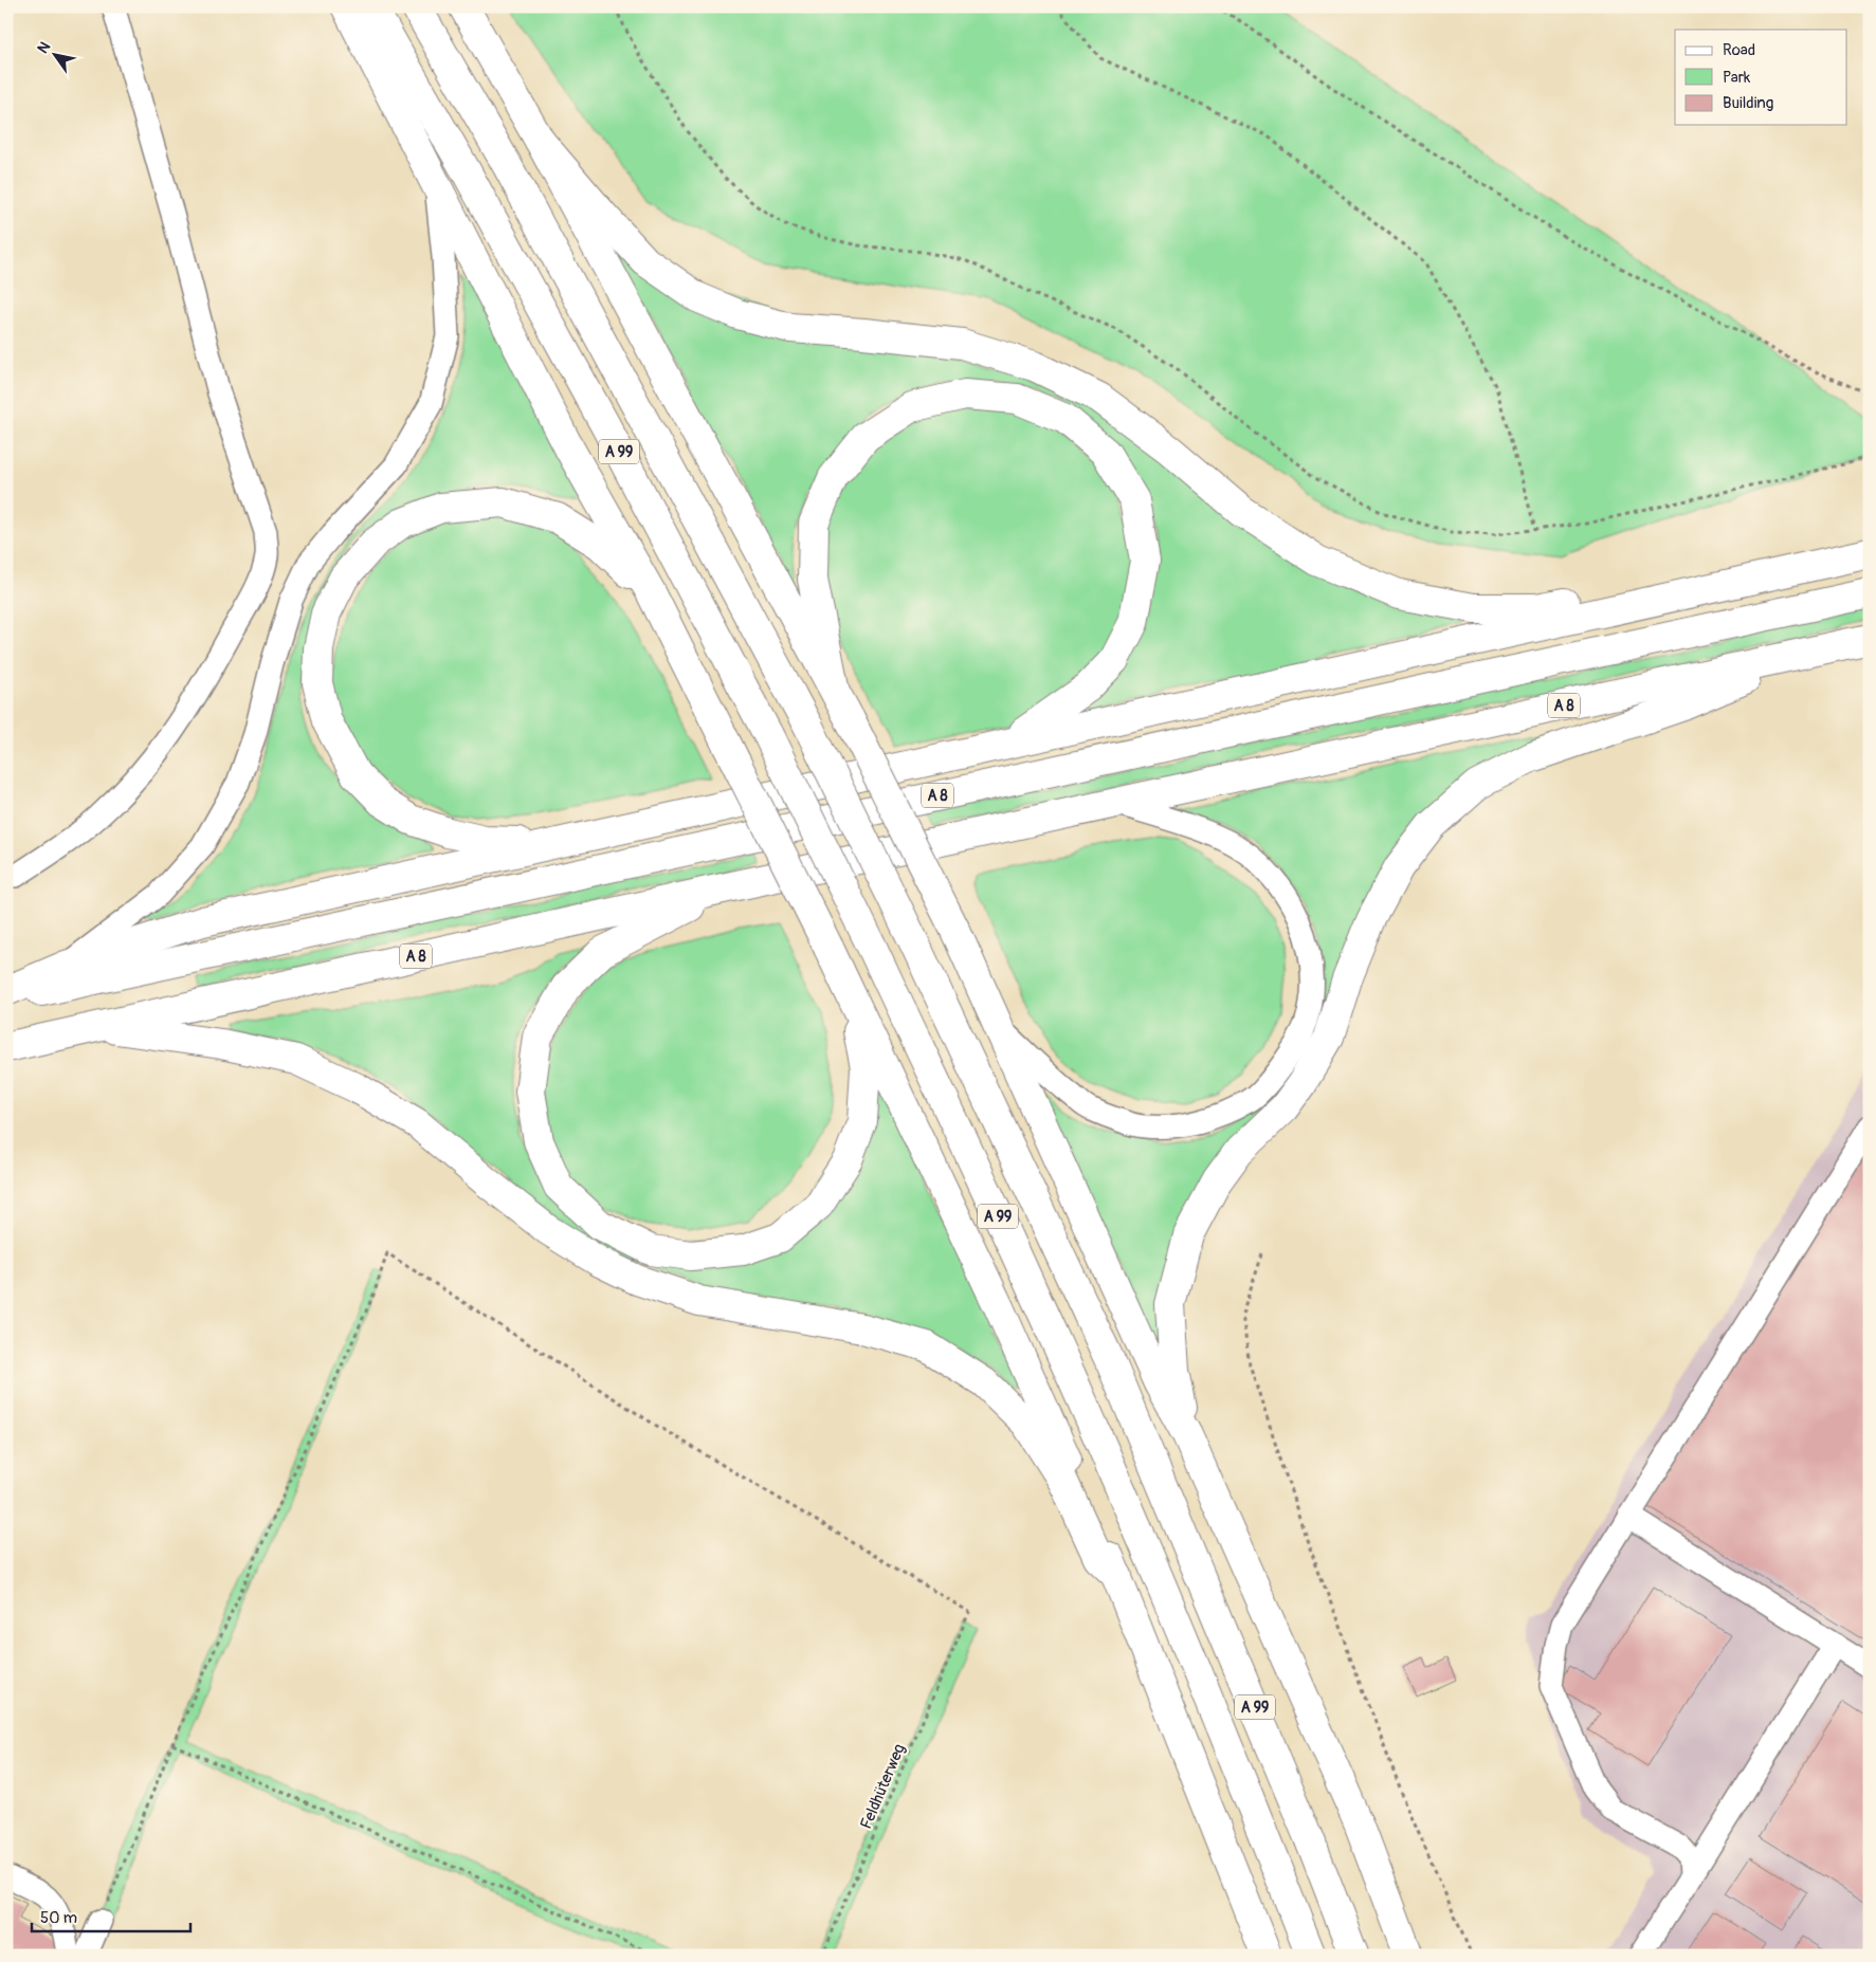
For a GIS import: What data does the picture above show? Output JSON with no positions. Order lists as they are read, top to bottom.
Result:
{
  "streets": {
    "highway": ["A 99", "A 8"],
    "path": ["Feldhüterweg"]
  },
  "legend": ["Road", "Park", "Building"],
  "scale_bar": "50 m",
  "north": "top left"
}
